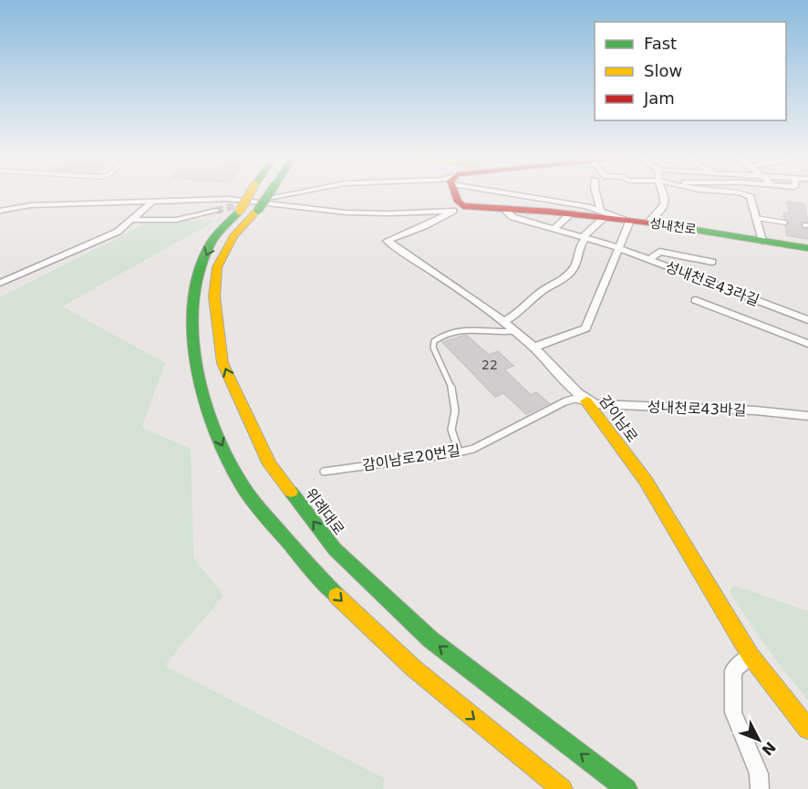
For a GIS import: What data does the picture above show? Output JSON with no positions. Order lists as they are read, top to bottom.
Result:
{
  "streets": {
    "main road": ["성내천로", "감이남로", "위례대로"],
    "street": ["성내천로43라길", "성내천로43바길"],
    "lane": ["감이남로20번길"]
  },
  "crossings": [
    ["성내천로", "성내천로43라길"],
    ["성내천로", "감이남로"],
    ["성내천로", "위례대로"],
    ["성내천로43바길", "감이남로"],
    ["성내천로43바길", "감이남로20번길"],
    ["감이남로", "감이남로20번길"]
  ],
  "one_way": ["위례대로"],
  "house_numbers": ["22"],
  "legend": ["Fast", "Slow", "Jam"],
  "north": "bottom right"
}
